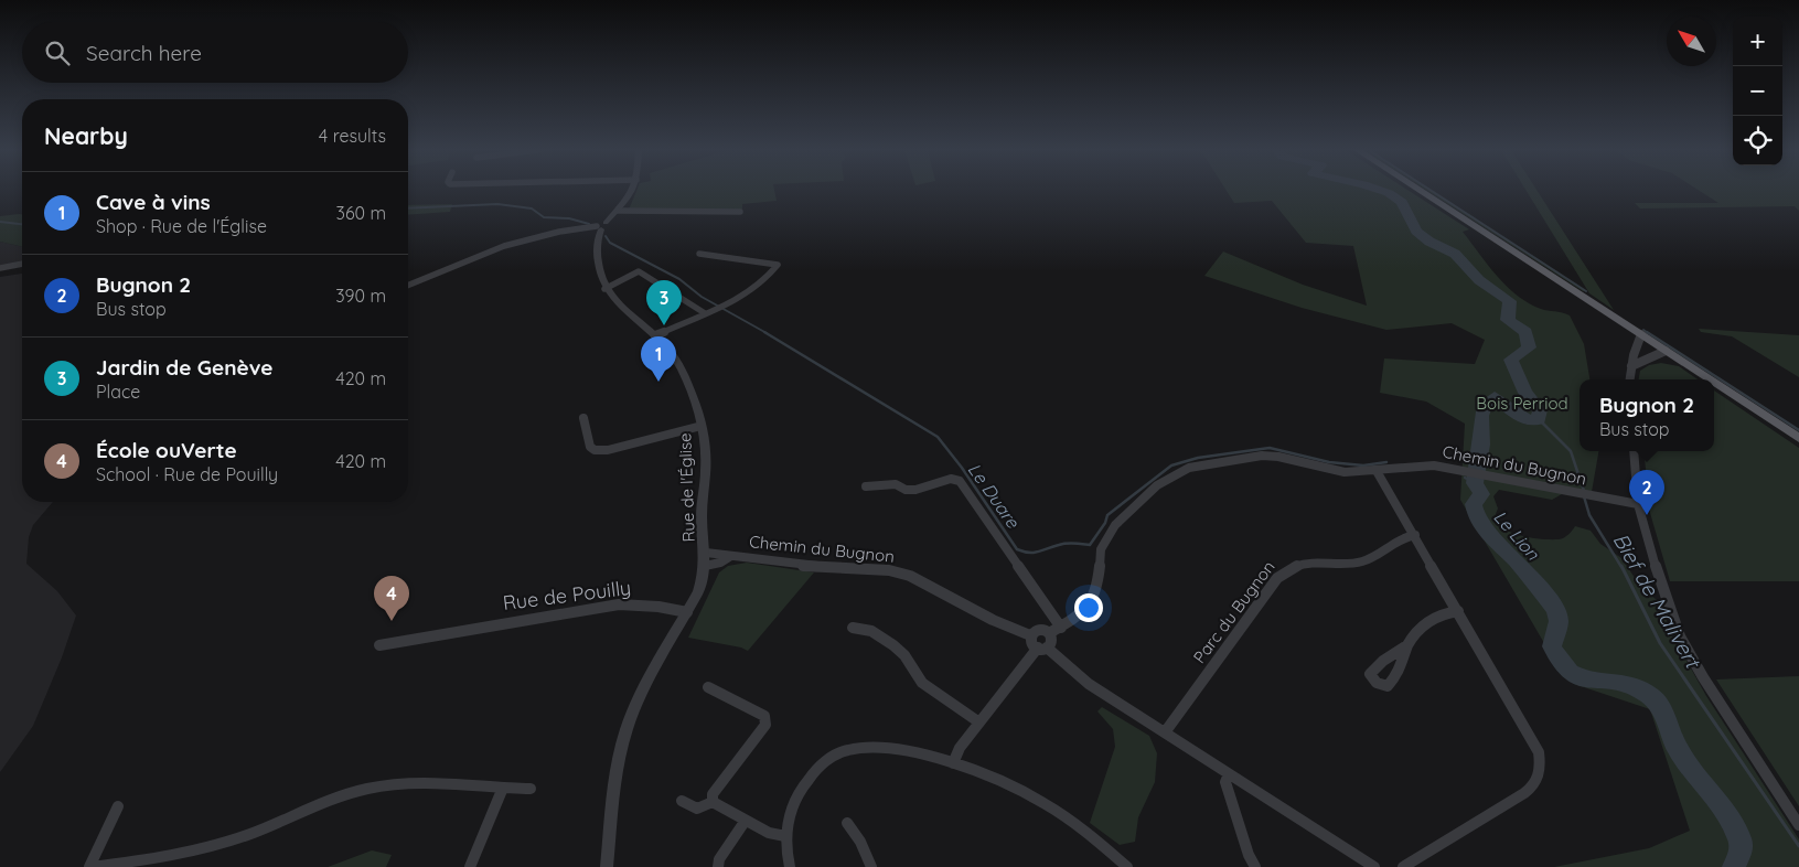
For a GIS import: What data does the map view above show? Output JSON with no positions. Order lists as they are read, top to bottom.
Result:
{
  "streets": {
    "street": [
      "Chemin du Bugnon",
      "Rue de l'Église",
      "Rue de Pouilly",
      "Parc du Bugnon"
    ]
  },
  "crossings": [
    ["Chemin du Bugnon", "Rue de l'Église"],
    ["Rue de l'Église", "Rue de Pouilly"]
  ],
  "water": ["Le Duare", "Le Lion", "Bief de Malivert"],
  "parks": ["Bois Perriod"],
  "north": "top left",
  "page": {
    "map_buttons": ["+", "−"],
    "search": "Search here",
    "heading": ["Nearby", "4 results"],
    "list": [
      {
        "mark": "1",
        "name": "Cave à vins",
        "note": "Shop · Rue de l'Église",
        "value": "360 m"
      },
      {
        "mark": "2",
        "name": "Bugnon 2",
        "note": "Bus stop",
        "value": "390 m"
      },
      {
        "mark": "3",
        "name": "Jardin de Genève",
        "note": "Place",
        "value": "420 m"
      },
      {
        "mark": "4",
        "name": "École ouVerte",
        "note": "School · Rue de Pouilly",
        "value": "420 m"
      }
    ],
    "pins": [
      "3",
      "1",
      "2",
      "4"
    ],
    "popup": ["Bugnon 2", "Bus stop"]
  }
}
